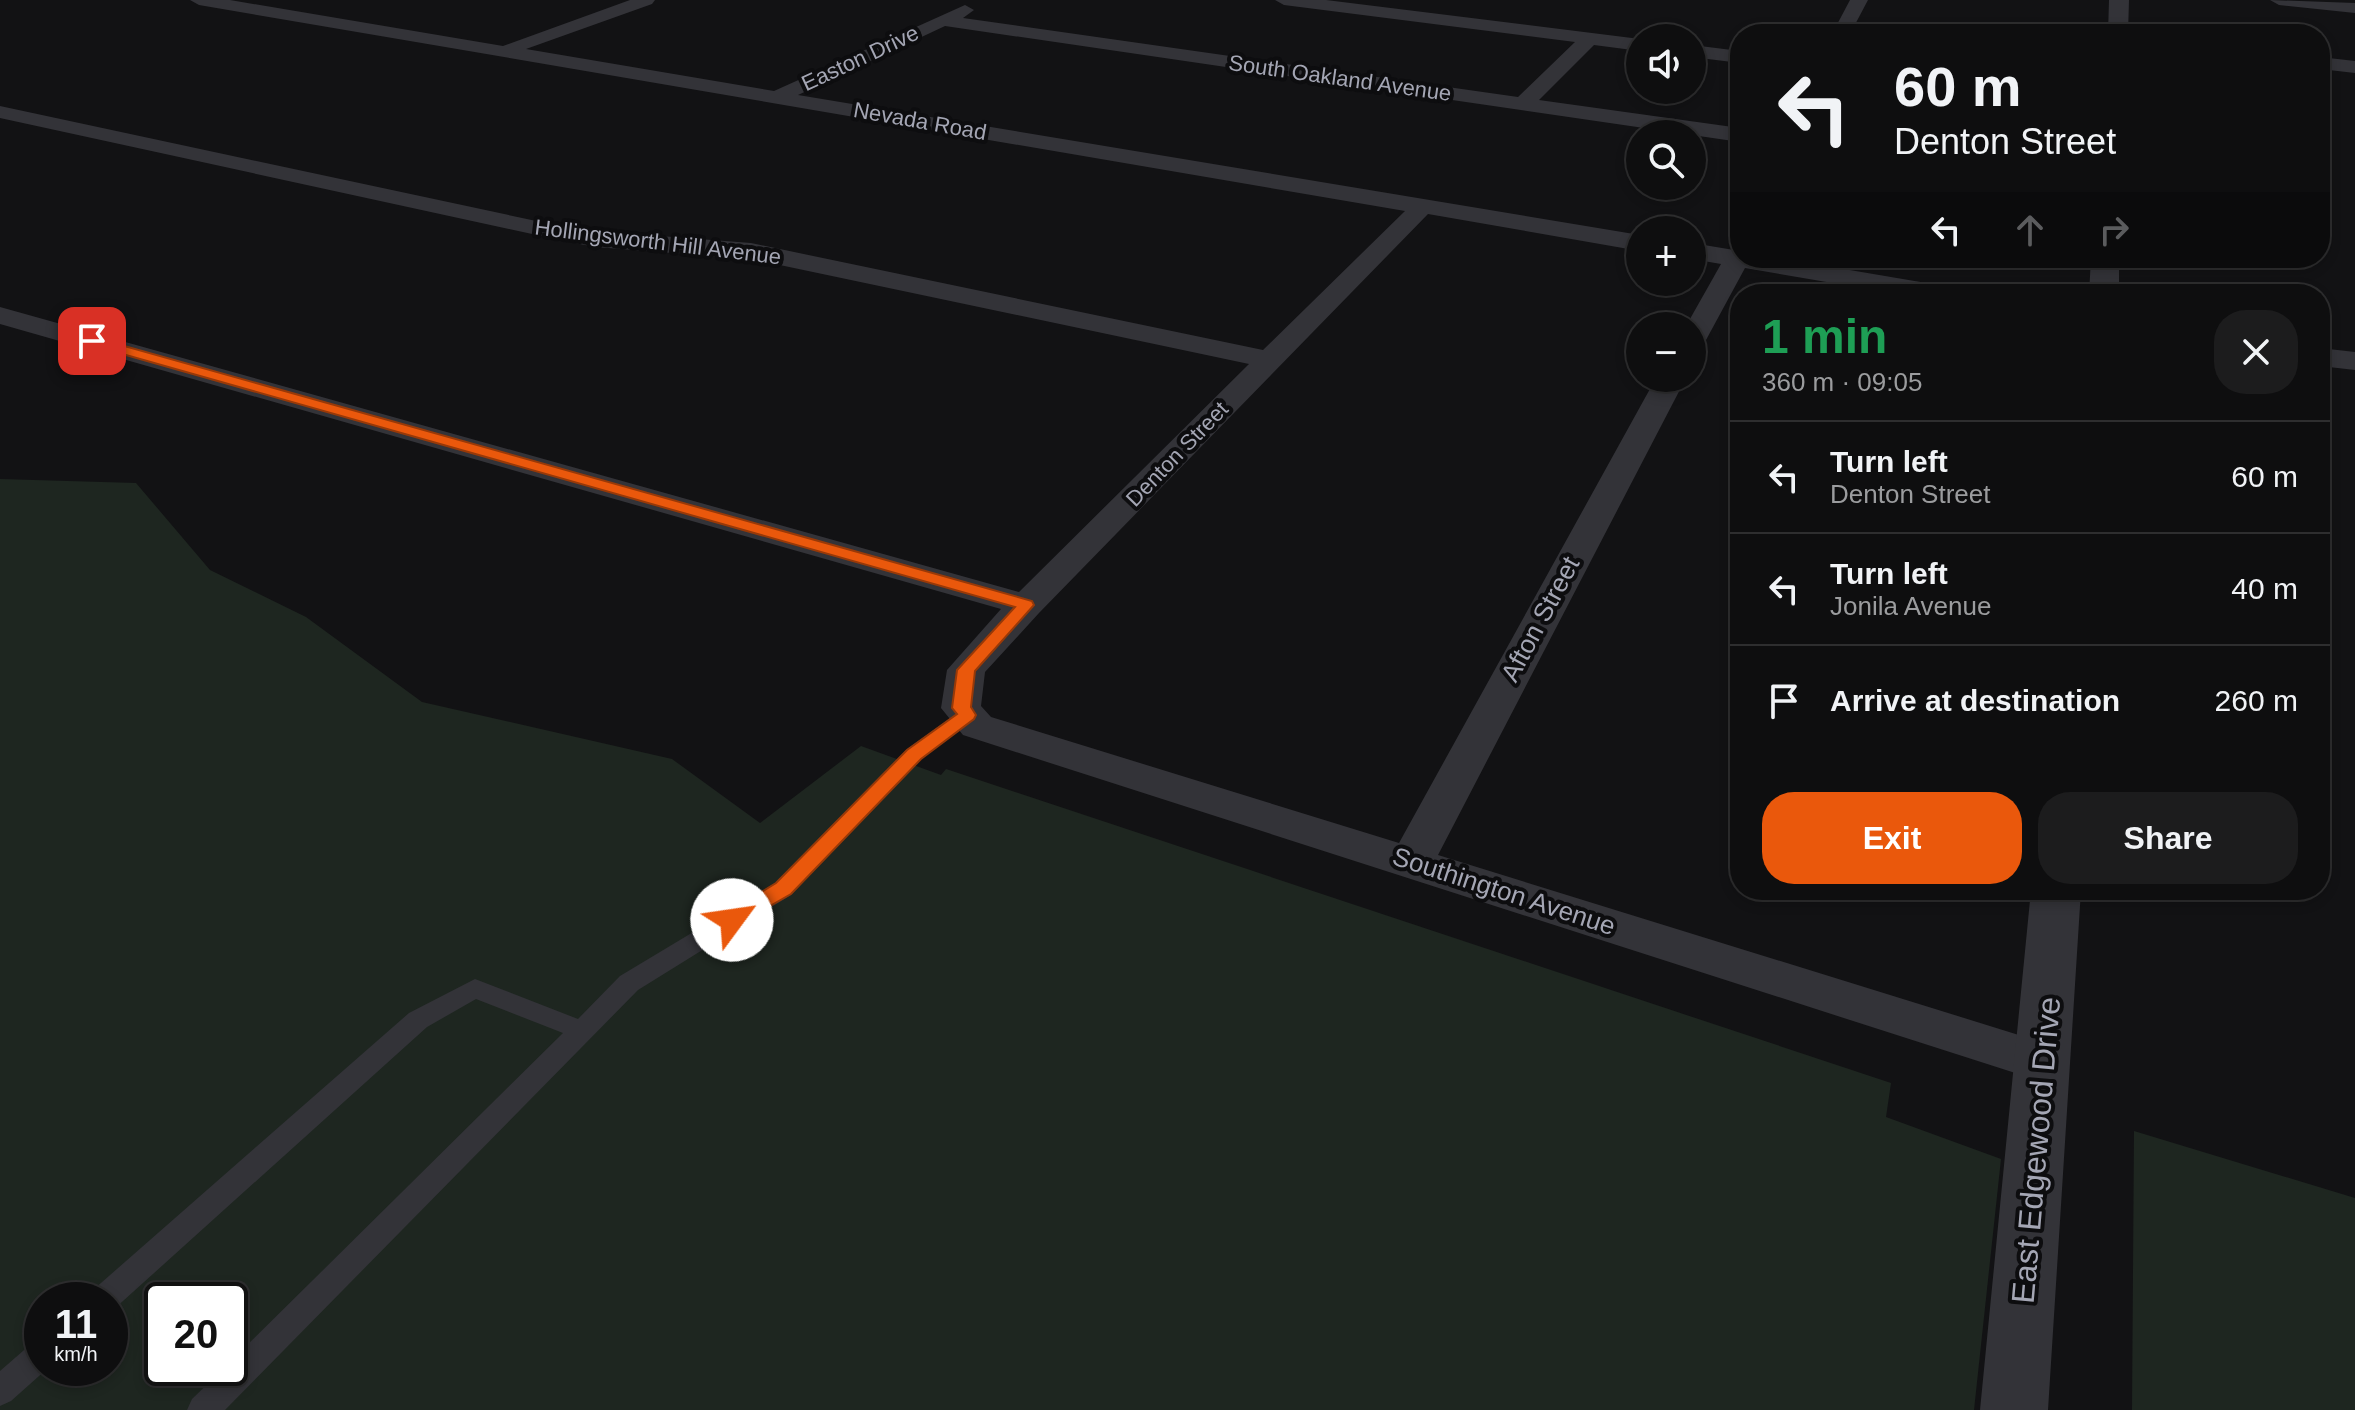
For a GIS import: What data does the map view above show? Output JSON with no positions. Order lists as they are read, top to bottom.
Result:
{
  "streets": {
    "street": [
      "Easton Drive",
      "South Oakland Avenue",
      "Nevada Road",
      "Hollingsworth Hill Avenue",
      "Denton Street",
      "Afton Street",
      "Southington Avenue",
      "East Edgewood Drive"
    ]
  },
  "crossings": [
    ["Easton Drive", "South Oakland Avenue"],
    ["Easton Drive", "Nevada Road"],
    ["Nevada Road", "Denton Street"],
    ["Hollingsworth Hill Avenue", "Denton Street"],
    ["Denton Street", "Southington Avenue"],
    ["Afton Street", "Southington Avenue"],
    ["Southington Avenue", "East Edgewood Drive"]
  ],
  "page": {
    "map_buttons": ["+", "−"],
    "turn": ["60 m", "Denton Street"],
    "heading": ["1 min", "360 m · 09:05"],
    "list": [
      {
        "name": "Turn left",
        "note": "Denton Street",
        "value": "60 m"
      },
      {
        "name": "Turn left",
        "note": "Jonila Avenue",
        "value": "40 m"
      },
      {
        "name": "Arrive at destination",
        "value": "260 m"
      }
    ],
    "buttons": ["Exit", "Share"],
    "speed": "11 km/h",
    "limit": "20"
  }
}
